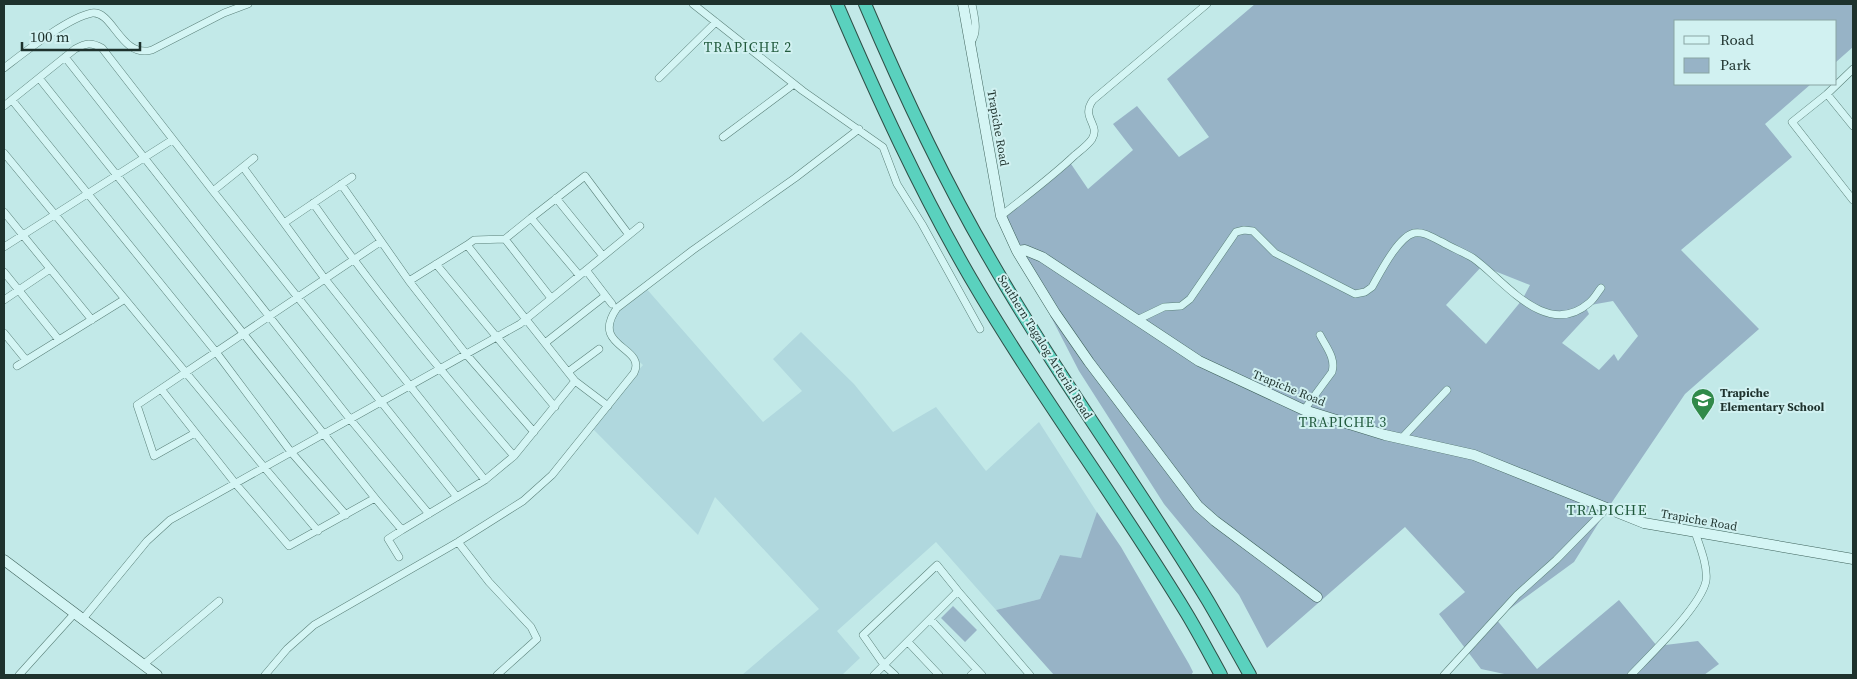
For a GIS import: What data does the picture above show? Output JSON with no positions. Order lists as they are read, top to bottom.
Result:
{
  "streets": {
    "highway": ["Southern Tagalog Arterial Road"],
    "street": ["Trapiche Road"]
  },
  "districts": ["TRAPICHE 2", "TRAPICHE 3", "TRAPICHE"],
  "places": {
    "school or university": ["Trapiche Elementary School"]
  },
  "legend": ["Road", "Park"],
  "scale_bar": "100 m"
}
